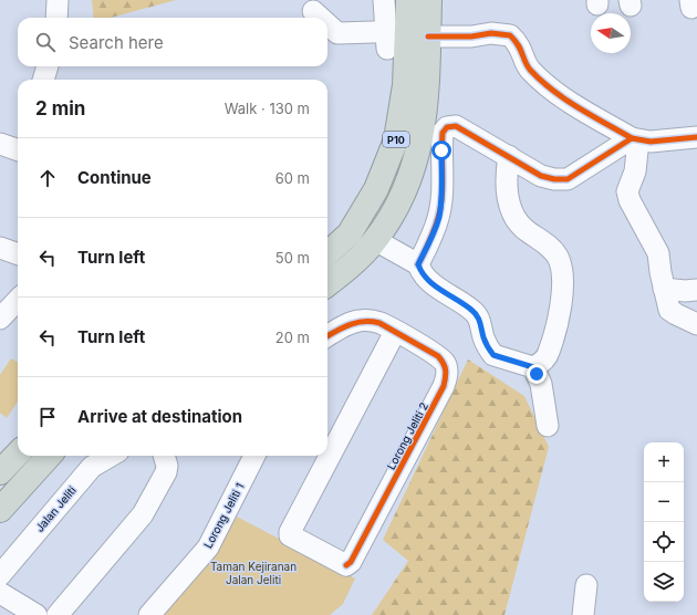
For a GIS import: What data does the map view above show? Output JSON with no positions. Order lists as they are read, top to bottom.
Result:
{
  "streets": {
    "highway": ["P10"],
    "street": ["Lorong Jeliti 2", "Jalan Jeliti", "Lorong Jeliti 1"]
  },
  "parks": ["Taman Kejiranan Jalan Jeliti"],
  "north": "left",
  "page": {
    "search": "Search here",
    "heading": ["2 min", "Walk · 130 m"],
    "list": [
      ["Continue", "60 m"],
      ["Turn left", "50 m"],
      ["Turn left", "20 m"],
      "Arrive at destination"
    ],
    "map_buttons": ["+", "−"]
  }
}
